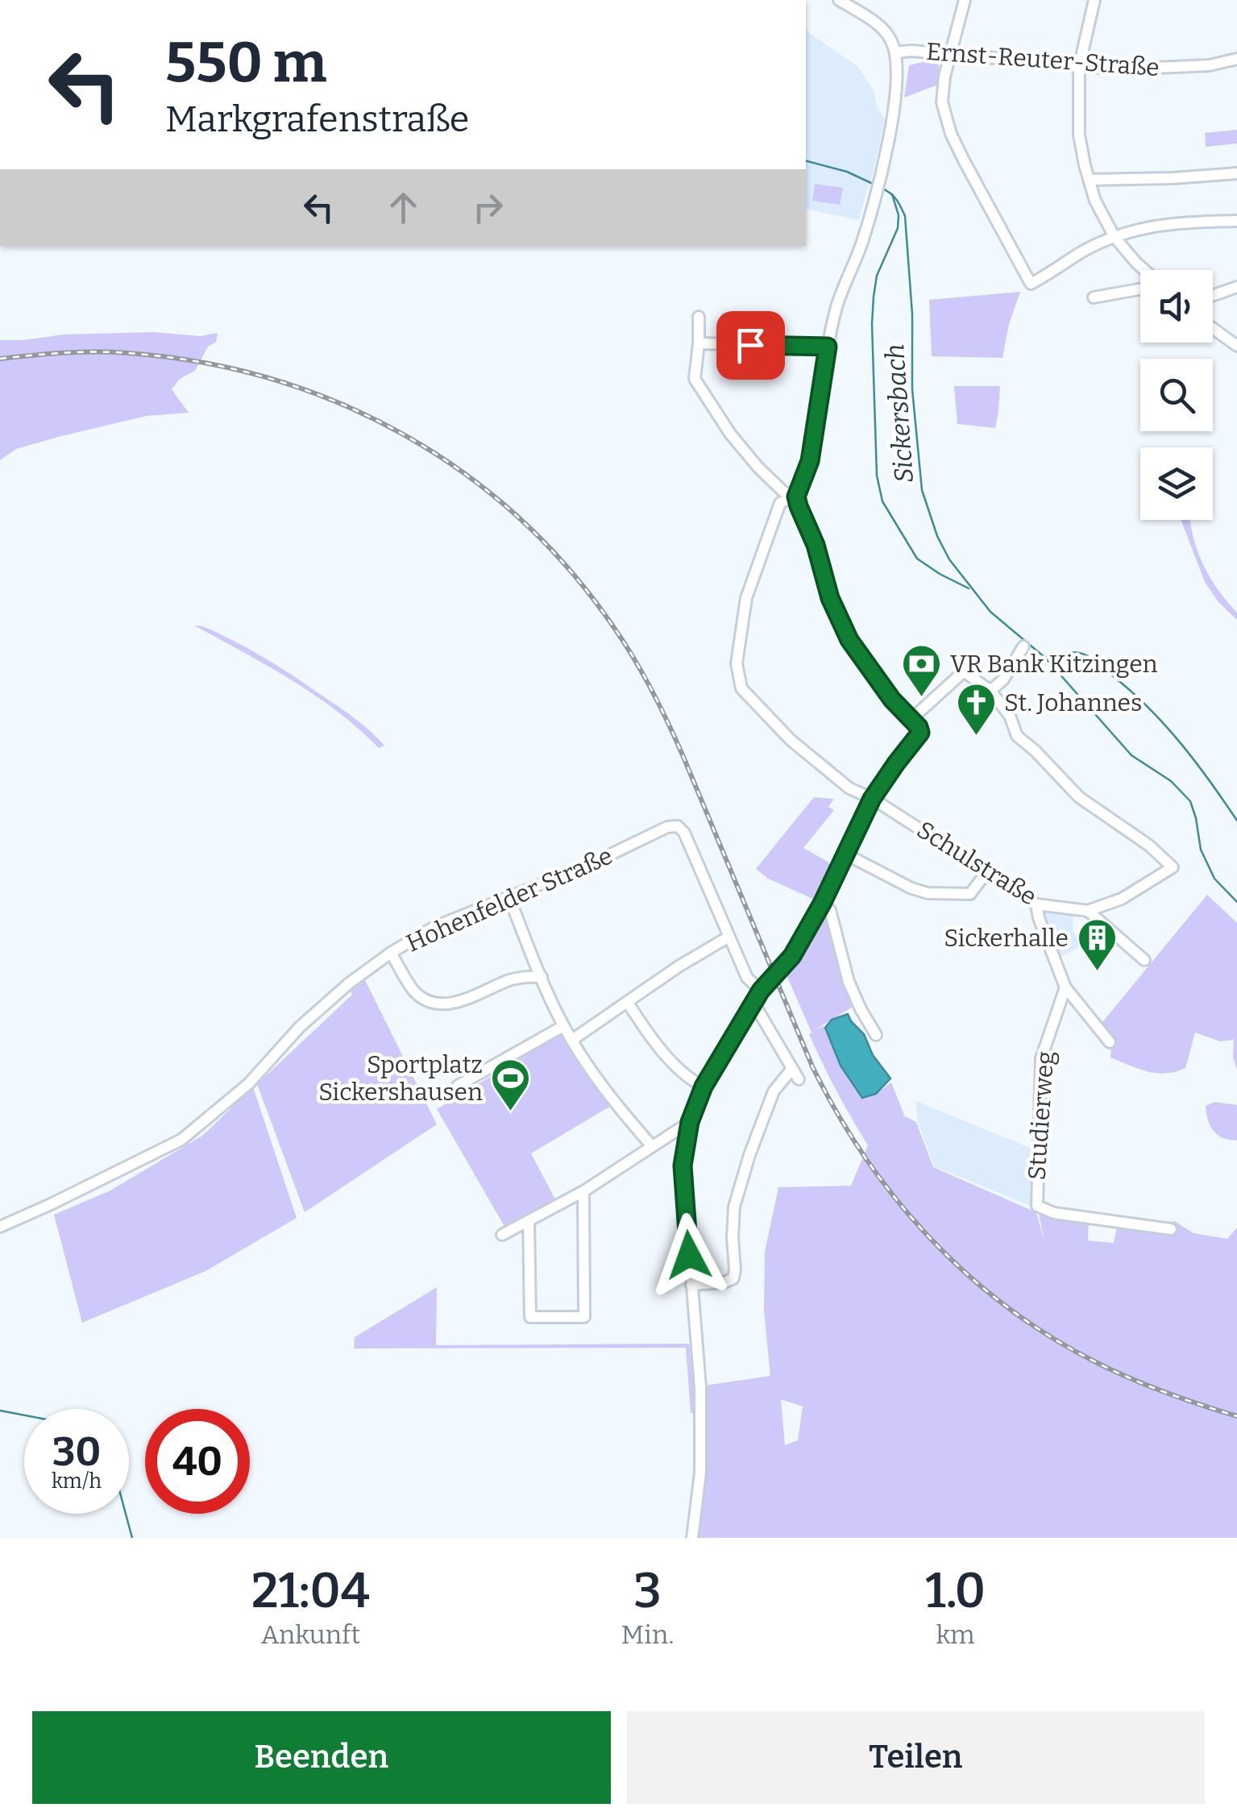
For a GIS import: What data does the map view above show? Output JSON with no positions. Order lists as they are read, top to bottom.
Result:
{
  "streets": {
    "street": [
      "Ernst-Reuter-Straße",
      "Schulstraße",
      "Hohenfelder Straße",
      "Studierweg"
    ]
  },
  "crossings": [
    ["Ernst-Reuter-Straße", "Schulstraße"]
  ],
  "water": ["Sickersbach"],
  "places": {
    "bank": ["VR Bank Kitzingen"],
    "church": ["St. Johannes"],
    "building": ["Sickerhalle"],
    "sports": ["Sportplatz Sickershausen"]
  },
  "page": {
    "turn": ["550 m", "Markgrafenstraße"],
    "speed": "30 km/h",
    "limit": "40",
    "eta": [
      "21:04",
      "Ankunft",
      "3",
      "Min.",
      "1.0",
      "km"
    ],
    "buttons": ["Beenden", "Teilen"]
  }
}
